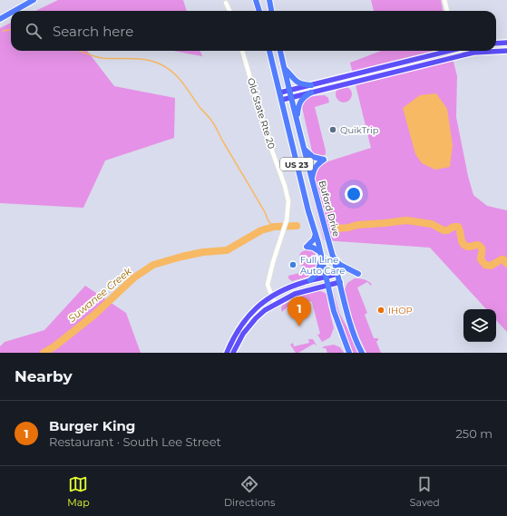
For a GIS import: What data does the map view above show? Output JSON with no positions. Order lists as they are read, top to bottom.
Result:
{
  "streets": {
    "highway": ["US 23", "Buford Drive"],
    "street": ["Old State Rte 20"]
  },
  "water": ["Suwanee Creek"],
  "places": ["QuikTrip", "Full Line Auto Care", "IHOP"],
  "page": {
    "search": "Search here",
    "pins": "1",
    "heading": "Nearby",
    "list": [
      {
        "mark": "1",
        "name": "Burger King",
        "note": "Restaurant · South Lee Street",
        "value": "250 m"
      }
    ],
    "nav": ["Map", "Directions", "Saved"]
  }
}
